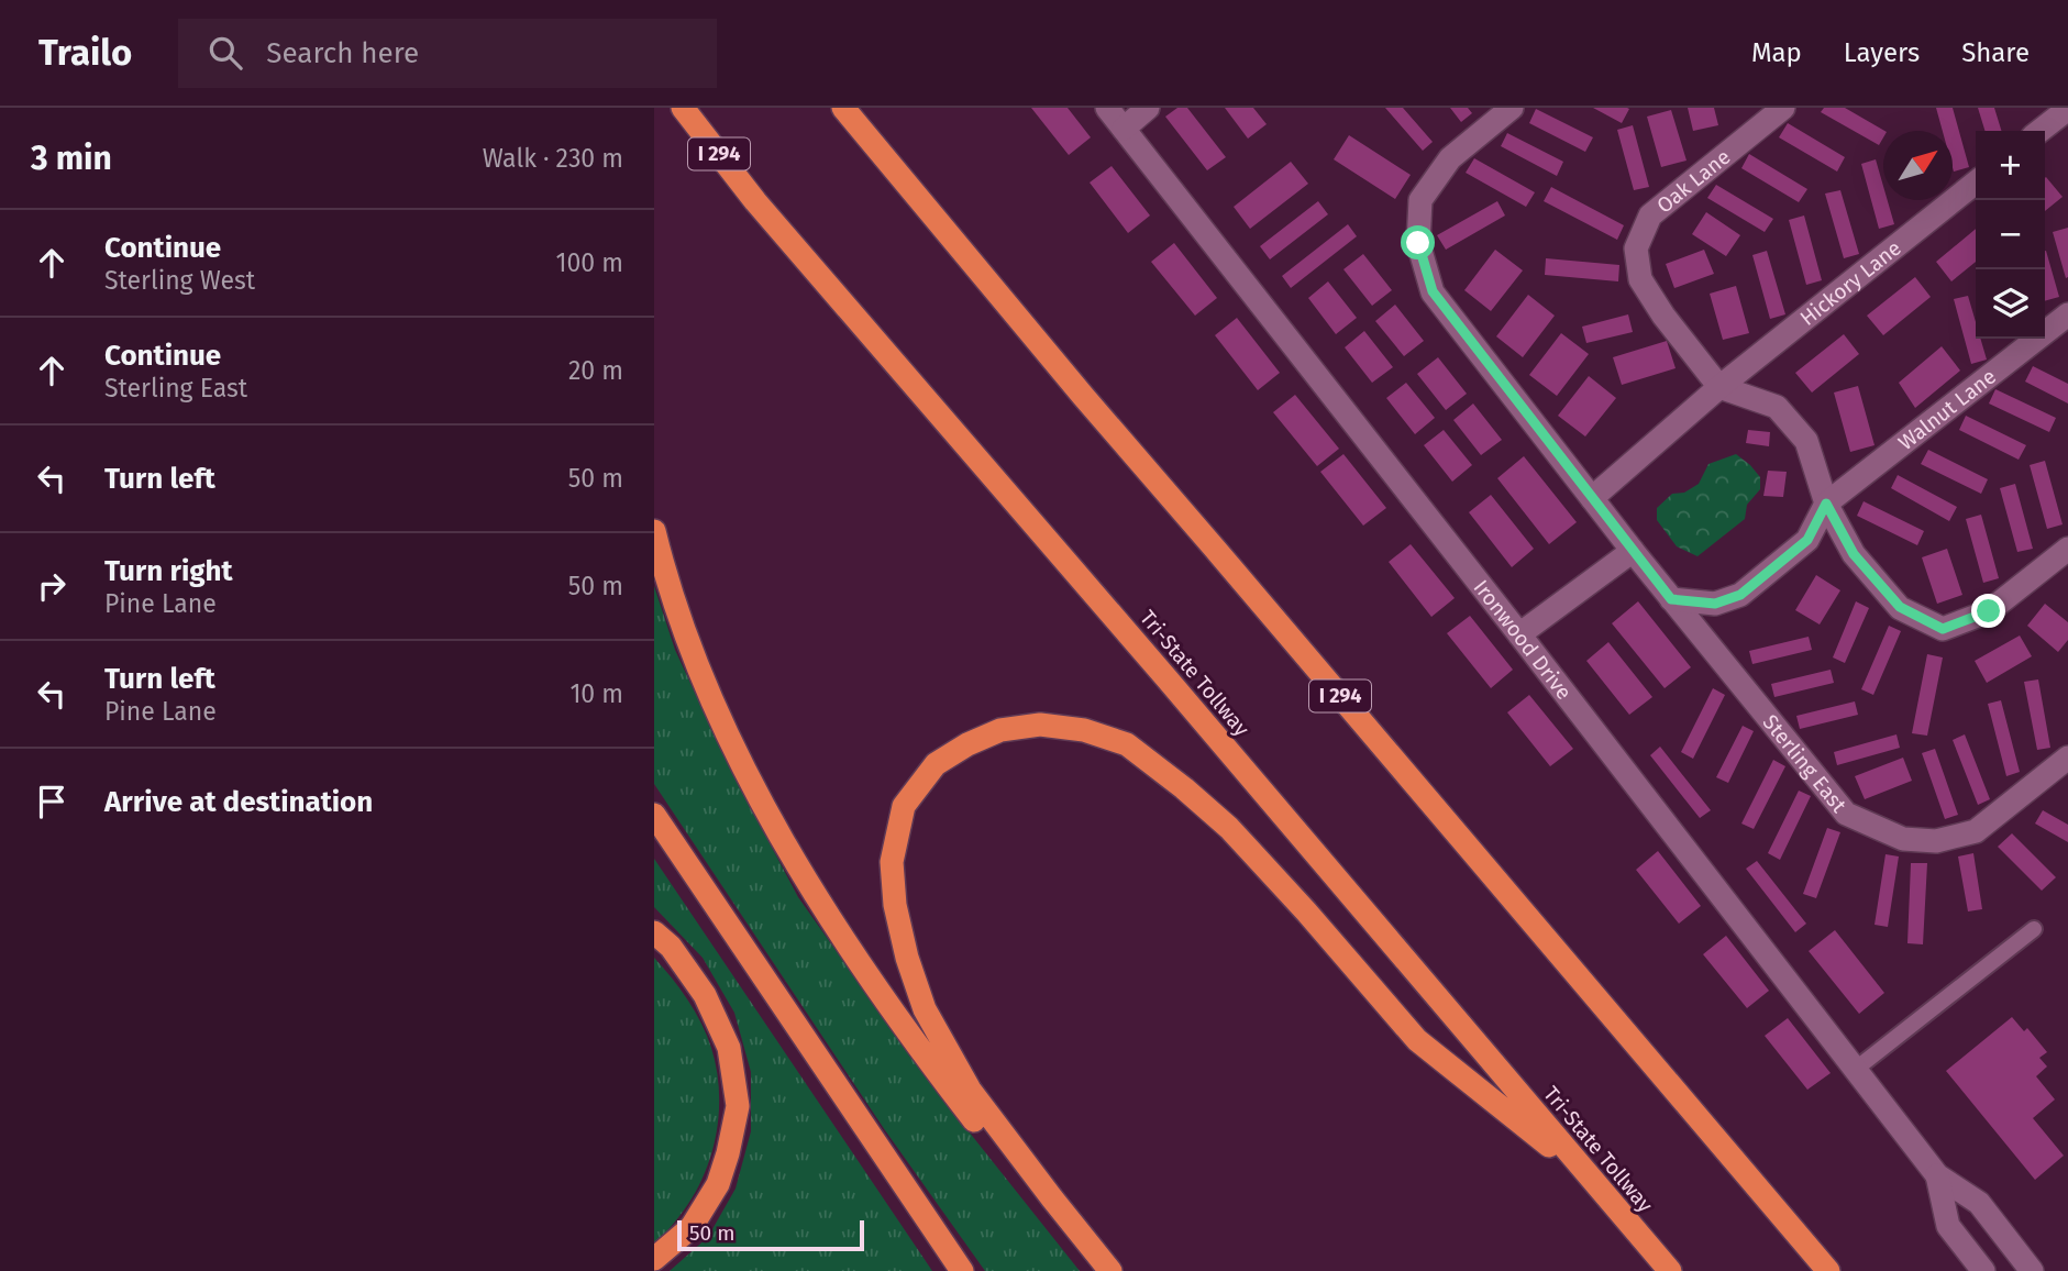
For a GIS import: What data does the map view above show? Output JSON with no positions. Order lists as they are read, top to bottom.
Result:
{
  "streets": {
    "highway": ["I 294", "Tri-State Tollway"],
    "street": [
      "Oak Lane",
      "Hickory Lane",
      "Walnut Lane",
      "Ironwood Drive",
      "Sterling East"
    ]
  },
  "crossings": [
    ["Oak Lane", "Hickory Lane"],
    ["Oak Lane", "Walnut Lane"],
    ["Oak Lane", "Sterling East"],
    ["Hickory Lane", "Walnut Lane"],
    ["Hickory Lane", "Sterling East"],
    ["Walnut Lane", "Sterling East"]
  ],
  "scale_bar": "50 m",
  "north": "top right",
  "page": {
    "header": "Trailo",
    "search": "Search here",
    "nav": ["Map", "Layers", "Share"],
    "heading": ["3 min", "Walk · 230 m"],
    "map_buttons": ["+", "−"],
    "list": [
      ["Continue", "Sterling West", "100 m"],
      ["Continue", "Sterling East", "20 m"],
      ["Turn left", "50 m"],
      ["Turn right", "Pine Lane", "50 m"],
      ["Turn left", "Pine Lane", "10 m"],
      "Arrive at destination"
    ],
    "scale": "50 m"
  }
}
